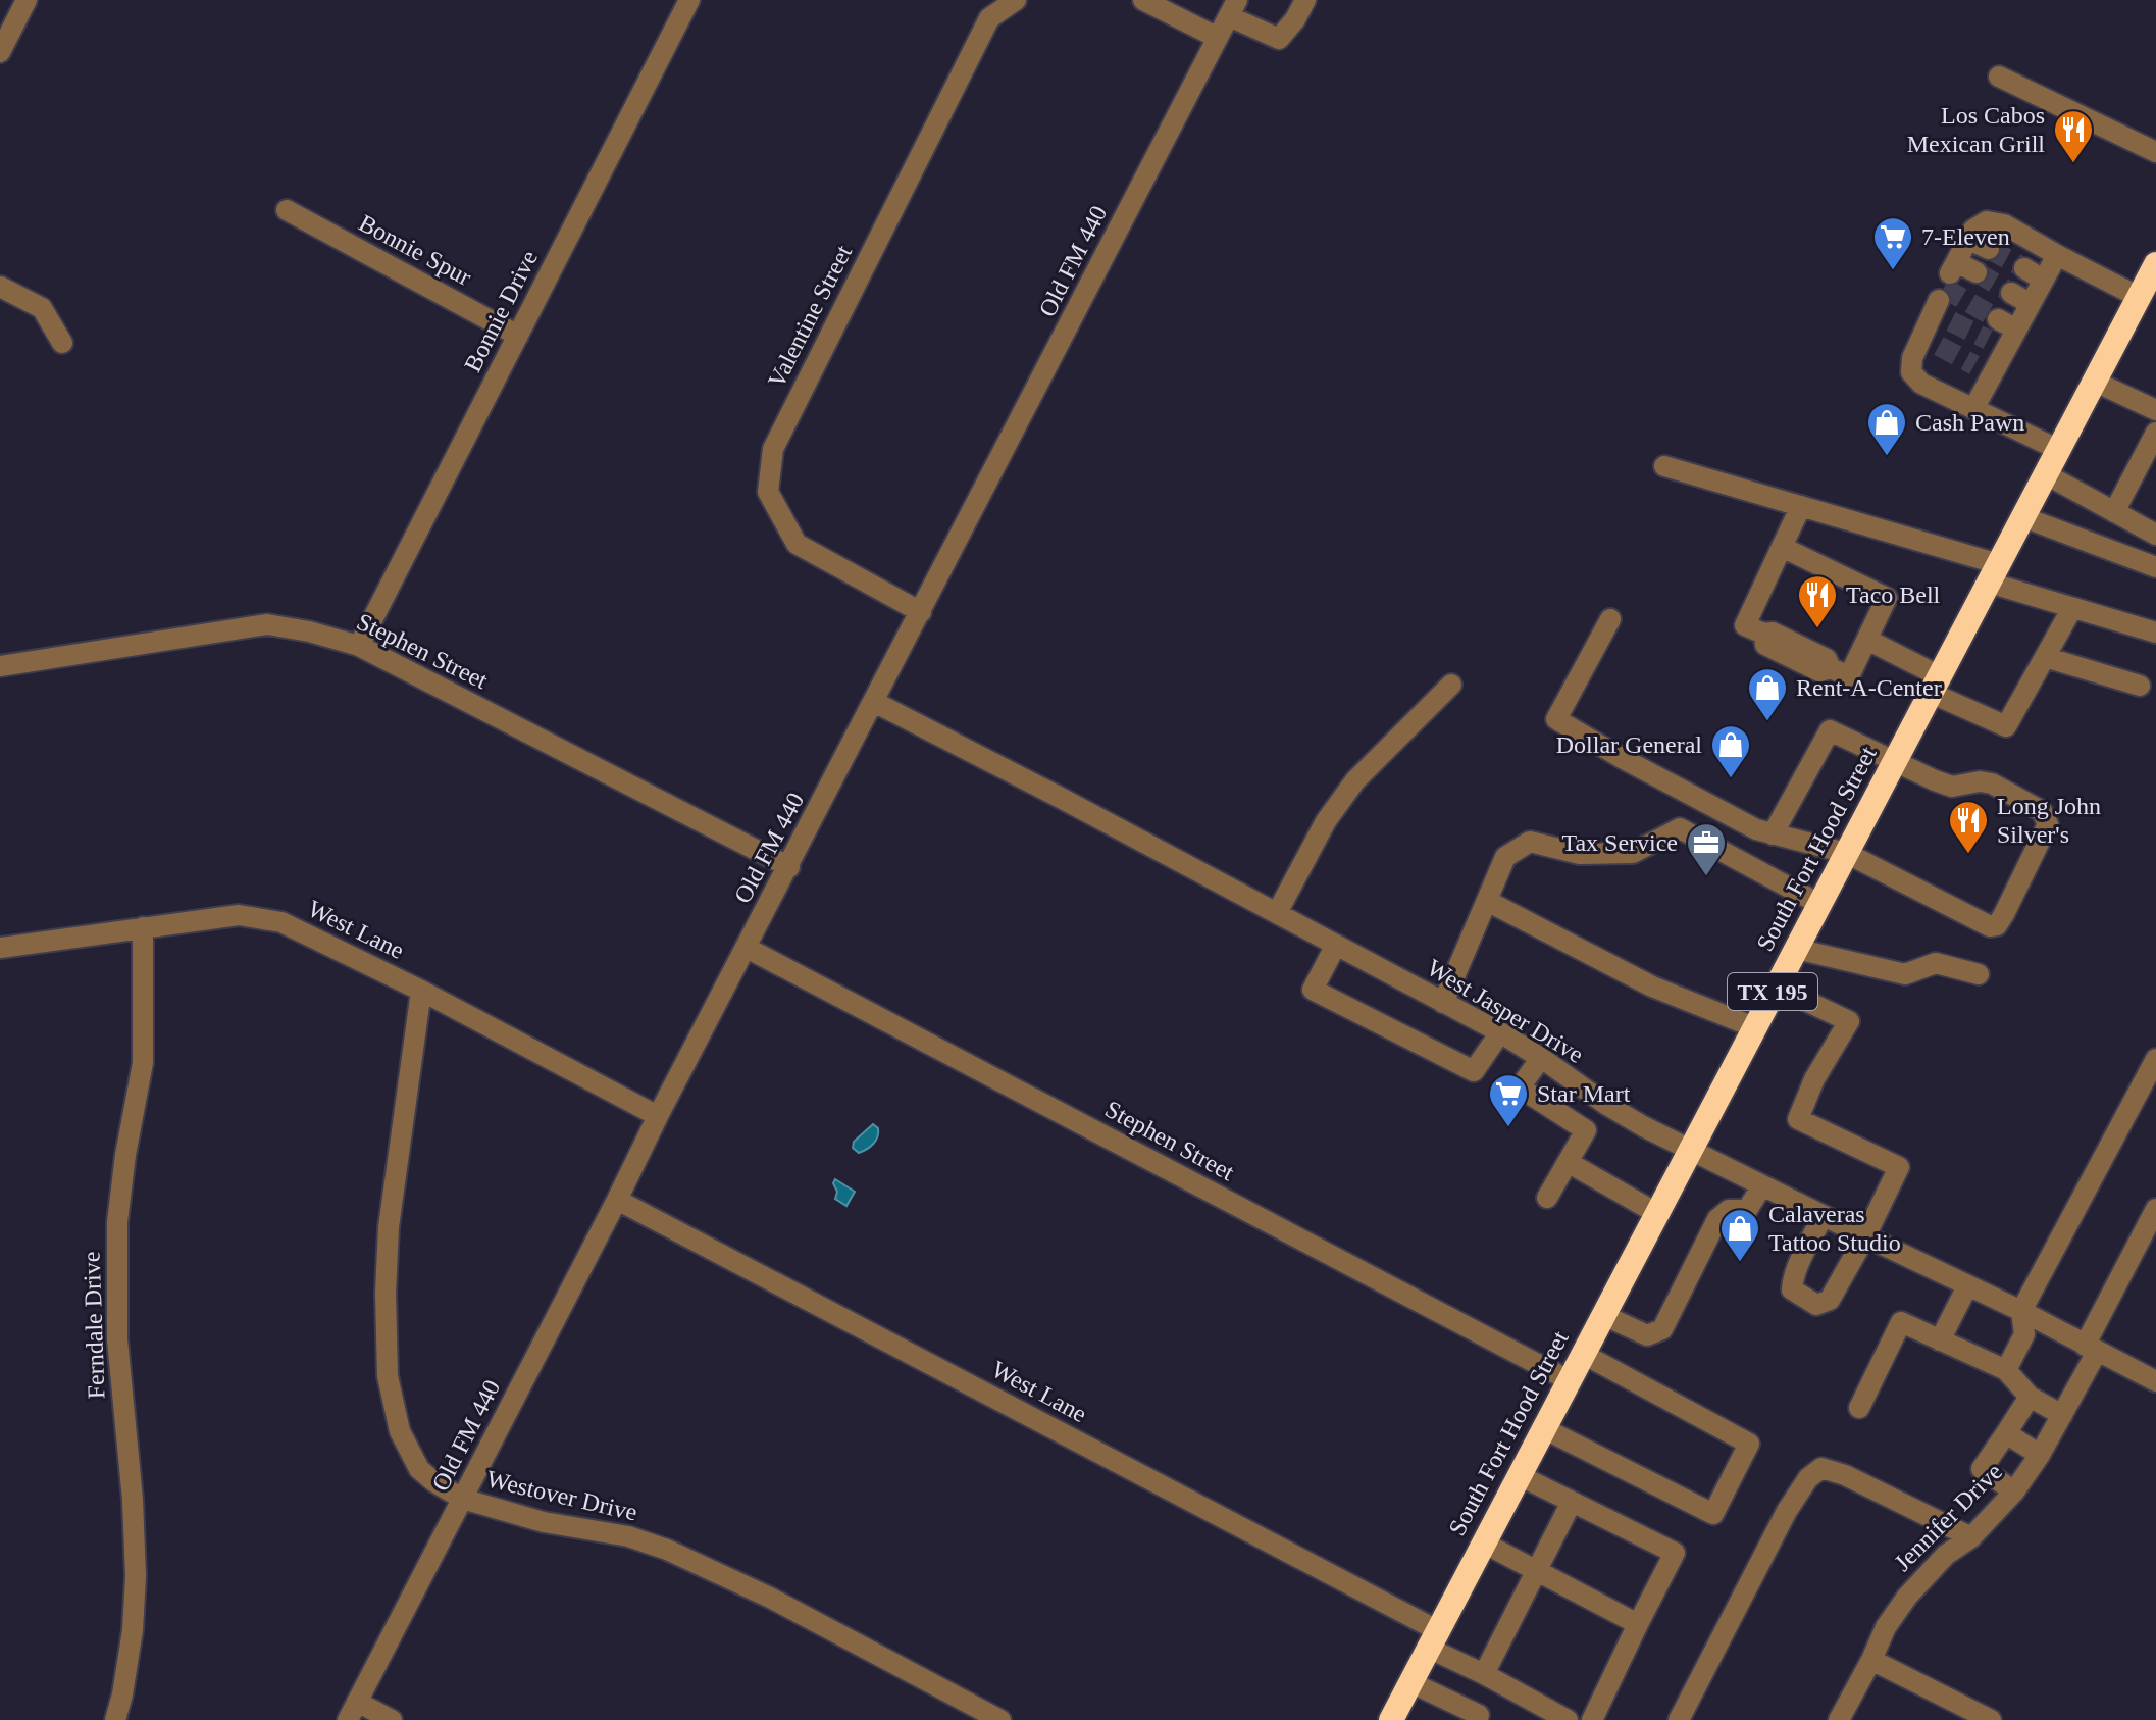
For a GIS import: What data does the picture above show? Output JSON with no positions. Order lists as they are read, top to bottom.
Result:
{
  "streets": {
    "highway": ["South Fort Hood Street", "TX 195"],
    "street": [
      "Bonnie Spur",
      "Old FM 440",
      "Bonnie Drive",
      "Valentine Street",
      "Stephen Street",
      "West Lane",
      "West Jasper Drive",
      "Ferndale Drive",
      "Westover Drive",
      "Jennifer Drive"
    ]
  },
  "crossings": [
    ["Bonnie Spur", "Bonnie Drive"],
    ["Old FM 440", "Valentine Street"],
    ["Old FM 440", "Stephen Street"],
    ["Old FM 440", "West Lane"],
    ["Old FM 440", "West Jasper Drive"],
    ["Old FM 440", "Westover Drive"],
    ["Bonnie Drive", "Stephen Street"],
    ["Stephen Street", "South Fort Hood Street"],
    ["South Fort Hood Street", "West Lane"],
    ["South Fort Hood Street", "West Jasper Drive"],
    ["West Lane", "Ferndale Drive"],
    ["West Lane", "Westover Drive"],
    ["West Jasper Drive", "Jennifer Drive"]
  ],
  "places": {
    "restaurant": ["Los Cabos Mexican Grill", "Taco Bell", "Long John Silver's"],
    "supermarket": ["7-Eleven", "Star Mart"],
    "shop": [
      "Cash Pawn",
      "Rent-A-Center",
      "Dollar General",
      "Calaveras Tattoo Studio"
    ],
    "office": ["Tax Service"]
  }
}
